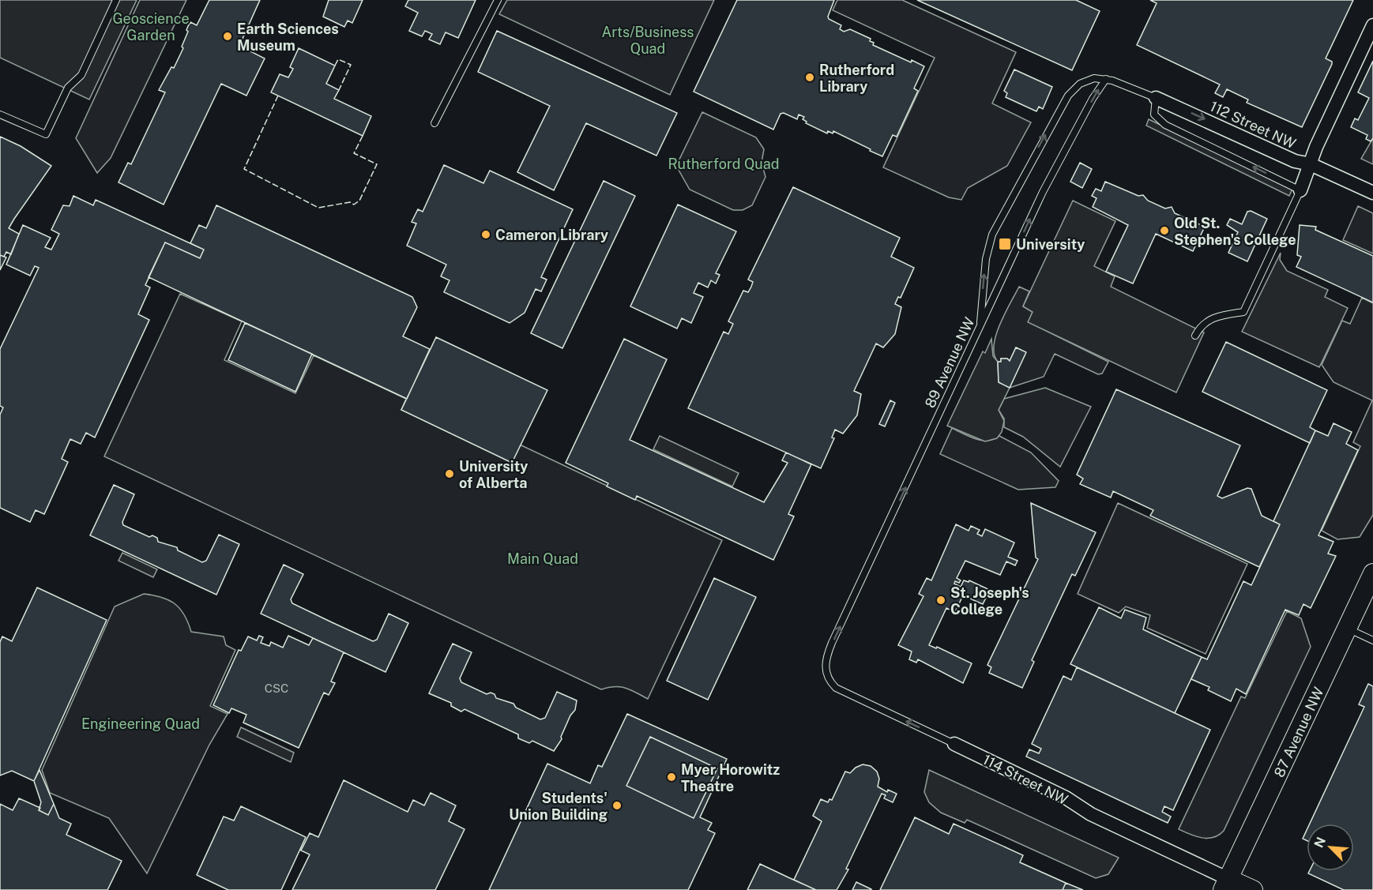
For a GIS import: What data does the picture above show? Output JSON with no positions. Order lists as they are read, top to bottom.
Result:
{
  "streets": {
    "main road": ["87 Avenue NW", "114 Street NW"],
    "street": ["112 Street NW"],
    "lane": ["89 Avenue NW"]
  },
  "crossings": [
    ["112 Street NW", "89 Avenue NW"],
    ["89 Avenue NW", "114 Street NW"],
    ["87 Avenue NW", "114 Street NW"]
  ],
  "one_way": ["112 Street NW"],
  "parks": [
    "Geoscience Garden",
    "Arts/Business Quad",
    "Rutherford Quad",
    "Main Quad",
    "Engineering Quad"
  ],
  "places": {
    "other": [
      "Earth Sciences Museum",
      "Rutherford Library",
      "Old St. Stephen's College",
      "Cameron Library",
      "University of Alberta",
      "St. Joseph's College",
      "Myer Horowitz Theatre",
      "Students' Union Building"
    ],
    "transit": ["University"]
  },
  "house_numbers": ["CSC"],
  "north": "top left"
}
